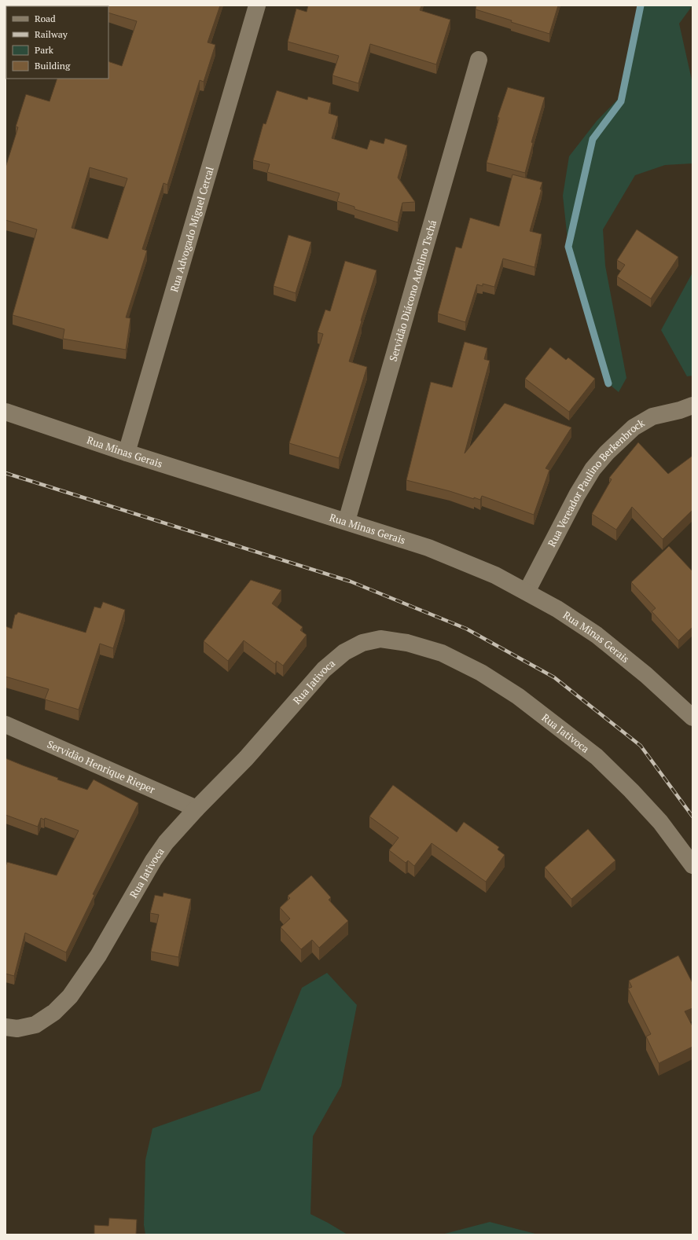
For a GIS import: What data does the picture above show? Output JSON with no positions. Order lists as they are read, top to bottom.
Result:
{
  "streets": {
    "street": [
      "Rua Advogado Miguel Cercal",
      "Servidão Diácono Adelino Tschá",
      "Rua Minas Gerais",
      "Rua Vereador Paulino Berkenbrock",
      "Rua Jativoca",
      "Servidão Henrique Rieper"
    ]
  },
  "crossings": [
    ["Rua Advogado Miguel Cercal", "Rua Minas Gerais"],
    ["Servidão Diácono Adelino Tschá", "Rua Minas Gerais"],
    ["Rua Minas Gerais", "Rua Vereador Paulino Berkenbrock"],
    ["Rua Jativoca", "Servidão Henrique Rieper"]
  ],
  "legend": [
    "Road",
    "Railway",
    "Park",
    "Building"
  ]
}
